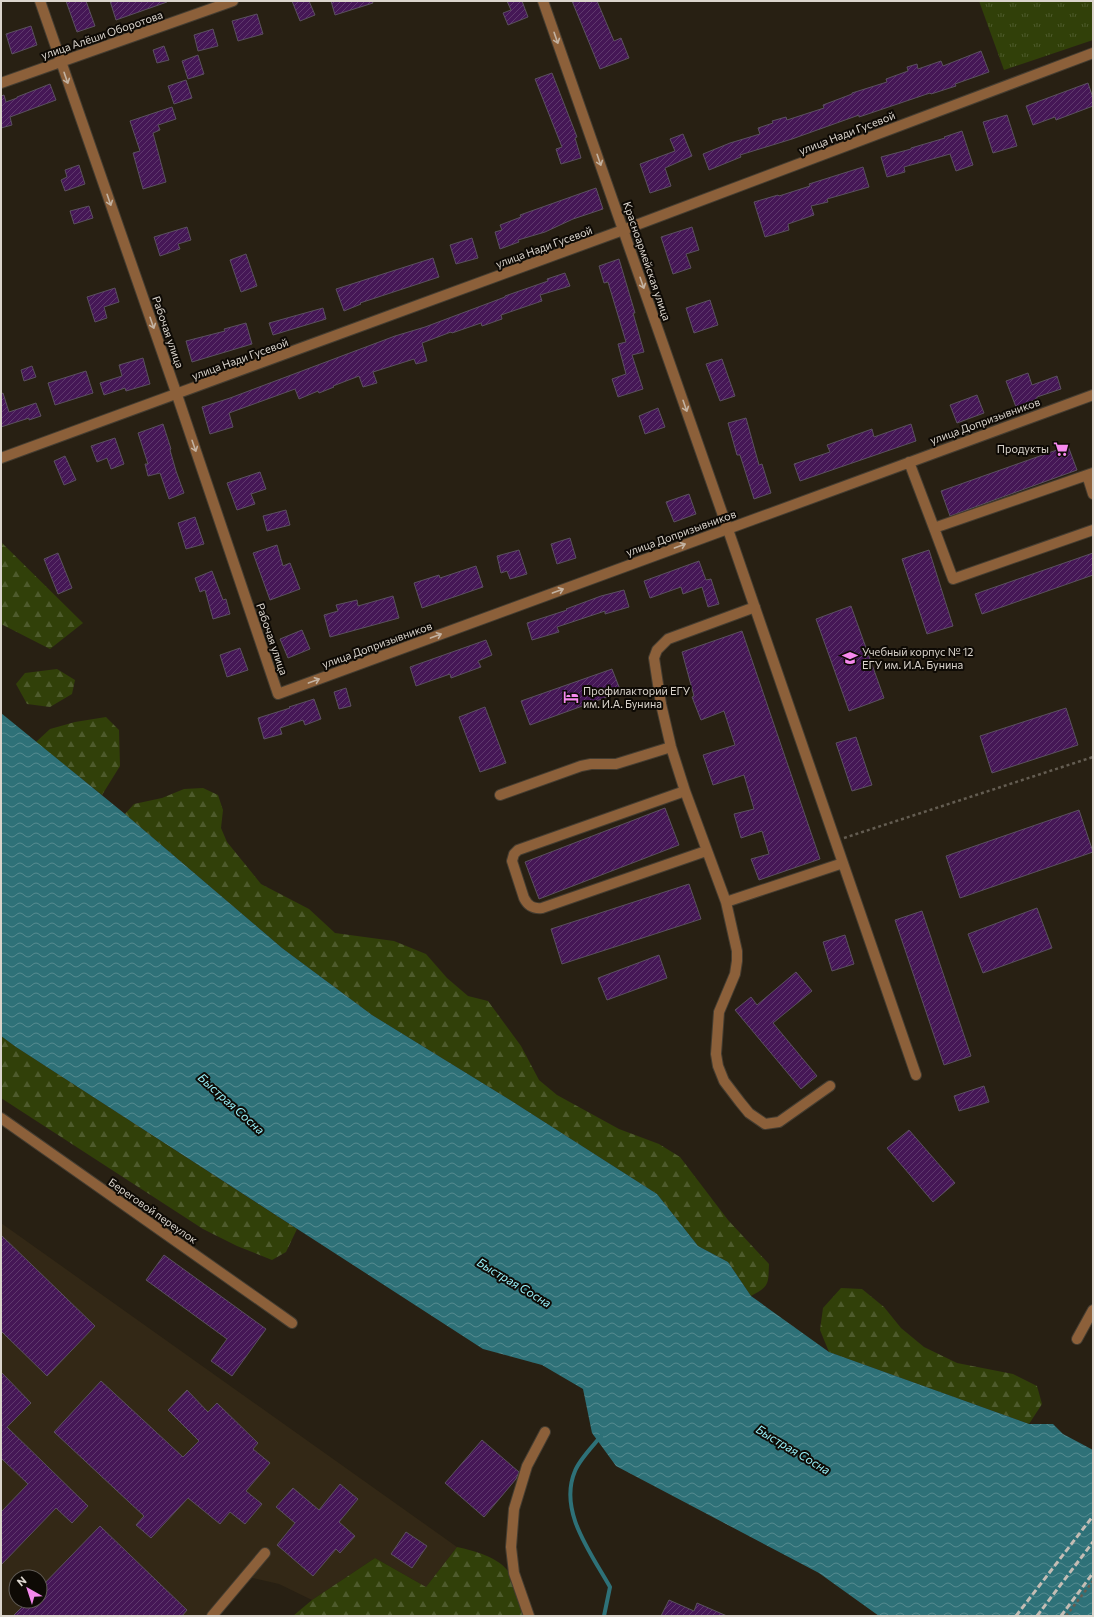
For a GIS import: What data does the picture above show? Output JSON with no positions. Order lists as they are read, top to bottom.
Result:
{
  "streets": {
    "street": [
      "улица Алёши Оборотова",
      "улица Нади Гусевой",
      "Красноармейская улица",
      "Рабочая улица",
      "улица Допризывников",
      "Береговой переулок"
    ]
  },
  "crossings": [
    ["улица Алёши Оборотова", "Рабочая улица"],
    ["улица Нади Гусевой", "Красноармейская улица"],
    ["улица Нади Гусевой", "Рабочая улица"],
    ["Красноармейская улица", "улица Допризывников"],
    ["Рабочая улица", "улица Допризывников"]
  ],
  "one_way": ["Красноармейская улица", "Рабочая улица", "улица Допризывников"],
  "water": ["Быстрая Сосна"],
  "places": {
    "supermarket": ["Продукты"],
    "school or university": ["Учебный корпус № 12 ЕГУ им. И.А. Бунина"],
    "hotel": ["Профилакторий ЕГУ им. И.А. Бунина"]
  },
  "north": "top left"
}
